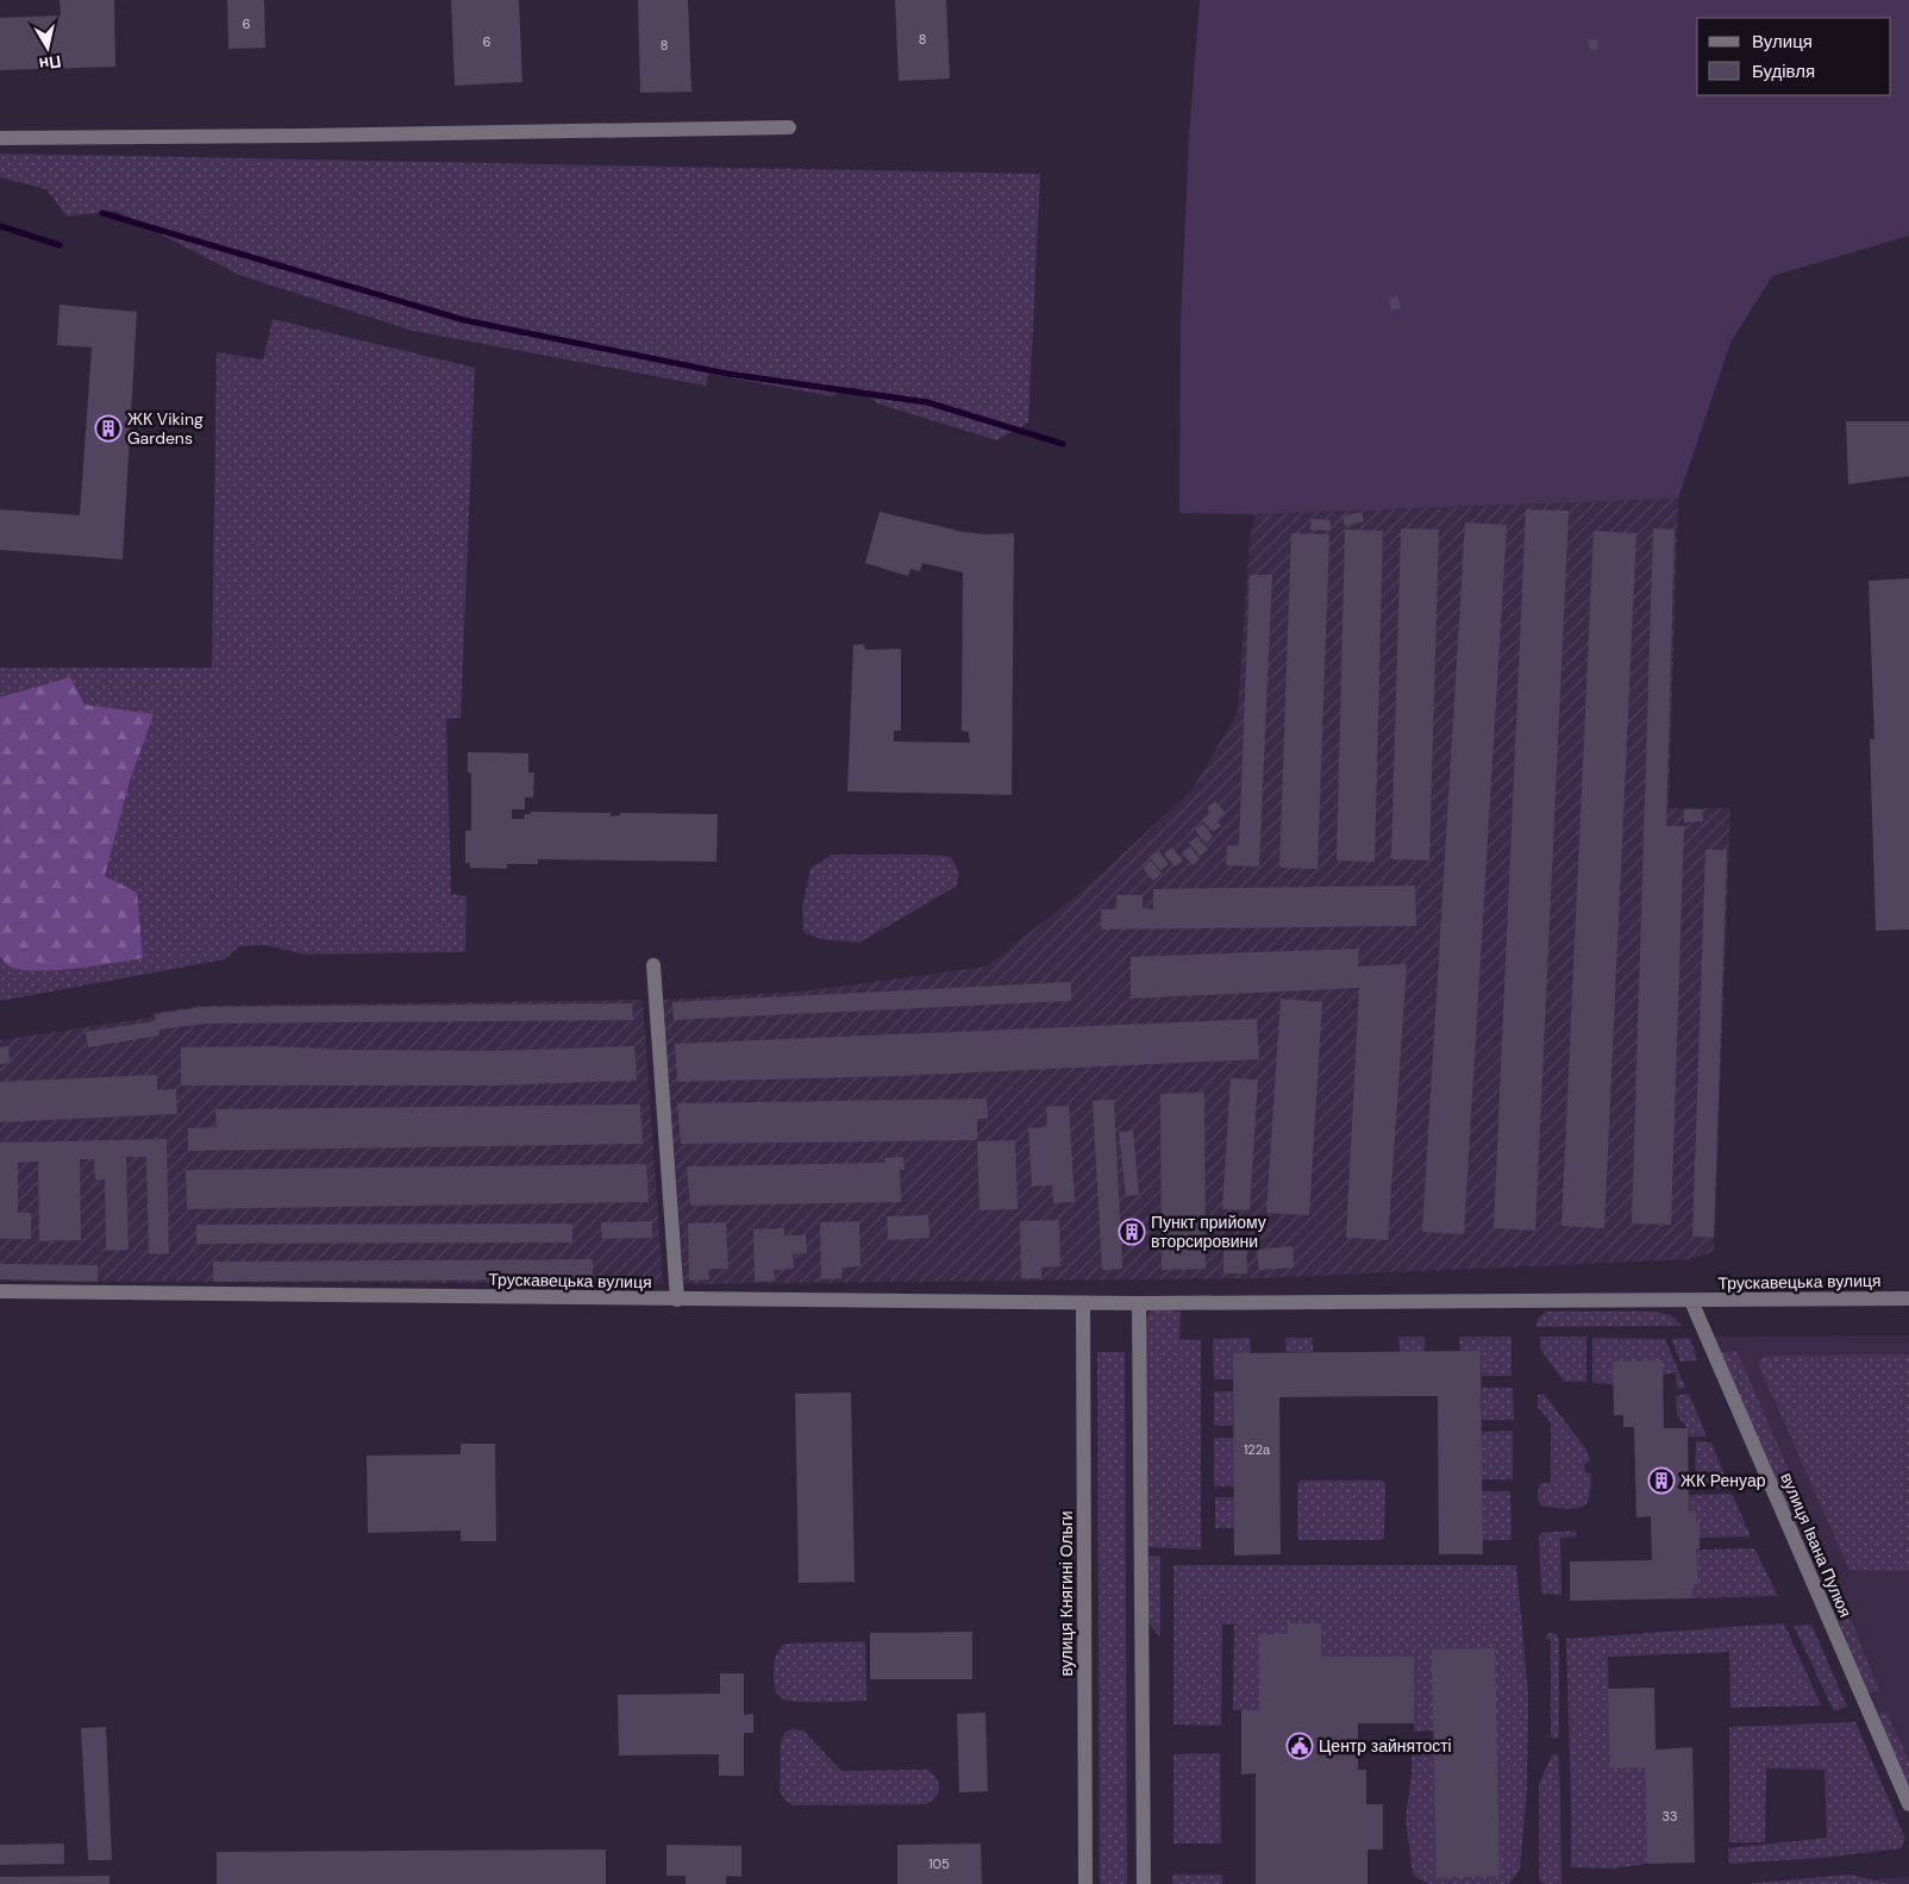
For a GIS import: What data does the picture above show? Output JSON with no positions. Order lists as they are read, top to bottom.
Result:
{
  "streets": {
    "street": ["Трускавецька вулиця", "вулиця Івана Пулюя", "вулиця Княгині Ольги"]
  },
  "crossings": [
    ["Трускавецька вулиця", "вулиця Івана Пулюя"],
    ["Трускавецька вулиця", "вулиця Княгині Ольги"]
  ],
  "places": {
    "building": ["ЖК Viking Gardens", "Пункт прийому вторсировини", "ЖК Ренуар"],
    "public building": ["Центр зайнятості"]
  },
  "house_numbers": [
    "6",
    "8",
    "6",
    "8",
    "122а",
    "33",
    "105"
  ],
  "legend": ["Вулиця", "Будівля"],
  "north": "bottom"
}
